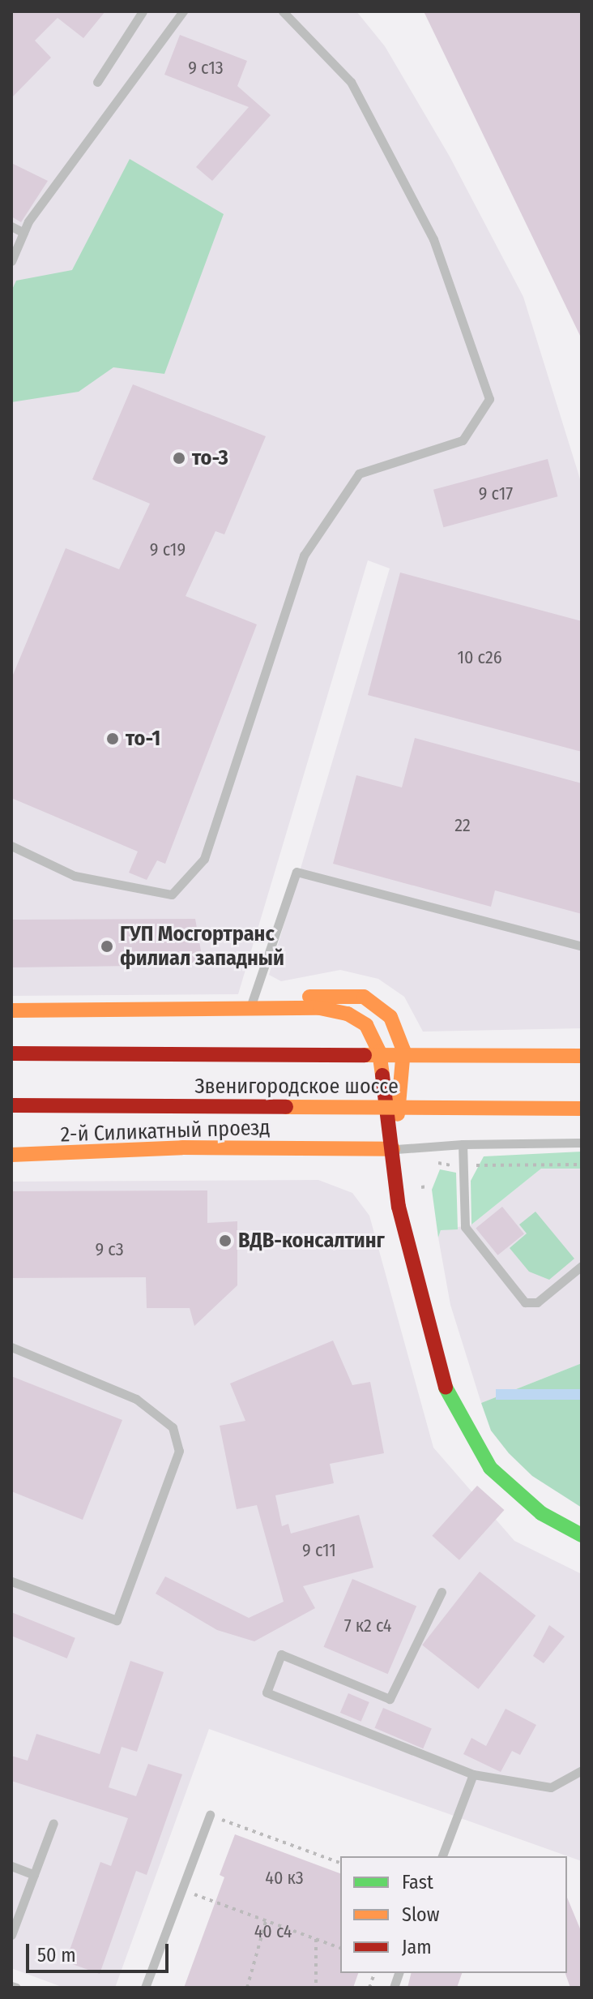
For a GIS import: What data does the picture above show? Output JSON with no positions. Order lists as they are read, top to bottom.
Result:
{
  "streets": {
    "street": ["Звенигородское шоссе", "2-й Силикатный проезд"]
  },
  "places": [
    "то-3",
    "то-1",
    "ГУП Мосгортранс филиал западный",
    "ВДВ-консалтинг"
  ],
  "house_numbers": [
    "9 с13",
    "9 с17",
    "9 с19",
    "10 с26",
    "22",
    "9 с3",
    "9 с11",
    "7 к2 с4",
    "40 к3",
    "40 с4"
  ],
  "legend": ["Fast", "Slow", "Jam"],
  "scale_bar": "50 m"
}
